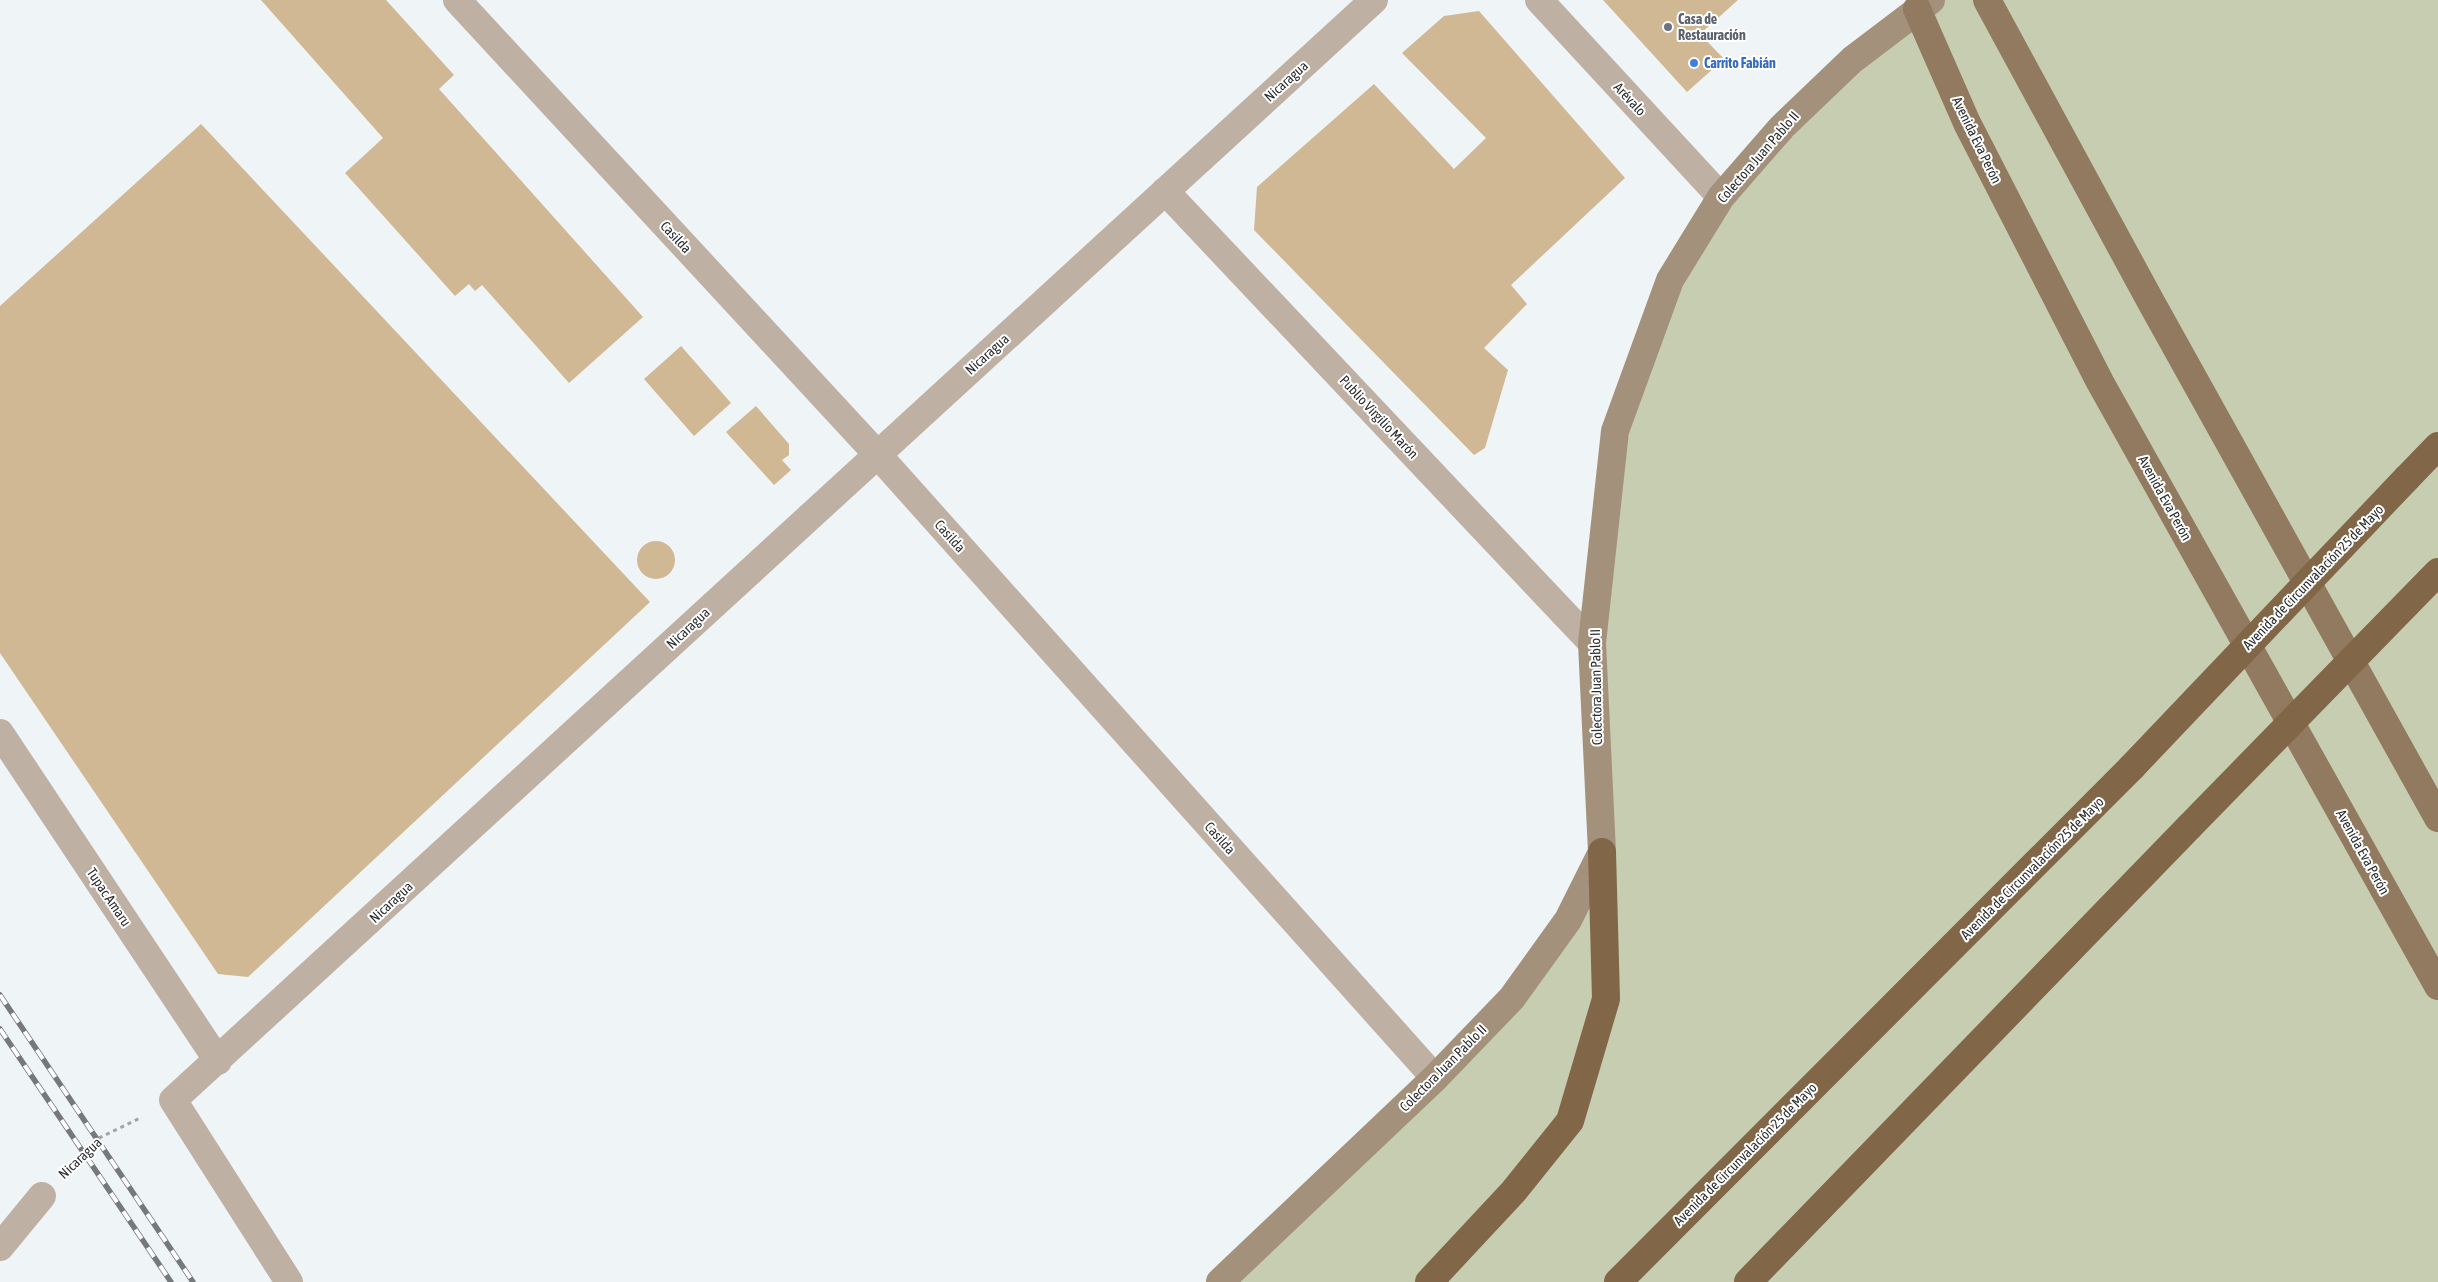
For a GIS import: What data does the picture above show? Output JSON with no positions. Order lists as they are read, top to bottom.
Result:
{
  "streets": {
    "highway": ["Avenida de Circunvalación 25 de Mayo"],
    "main road": ["Avenida Eva Perón", "Colectora Juan Pablo II"],
    "street": [
      "Nicaragua",
      "Arévalo",
      "Casilda",
      "Publio Virgilio Marón",
      "Tupac Amaru"
    ]
  },
  "crossings": [
    ["Nicaragua", "Casilda"],
    ["Nicaragua", "Publio Virgilio Marón"],
    ["Nicaragua", "Tupac Amaru"],
    ["Arévalo", "Colectora Juan Pablo II"],
    ["Avenida Eva Perón", "Colectora Juan Pablo II"],
    ["Colectora Juan Pablo II", "Casilda"],
    ["Colectora Juan Pablo II", "Publio Virgilio Marón"]
  ],
  "places": ["Casa de Restauración", "Carrito Fabián"]
}
